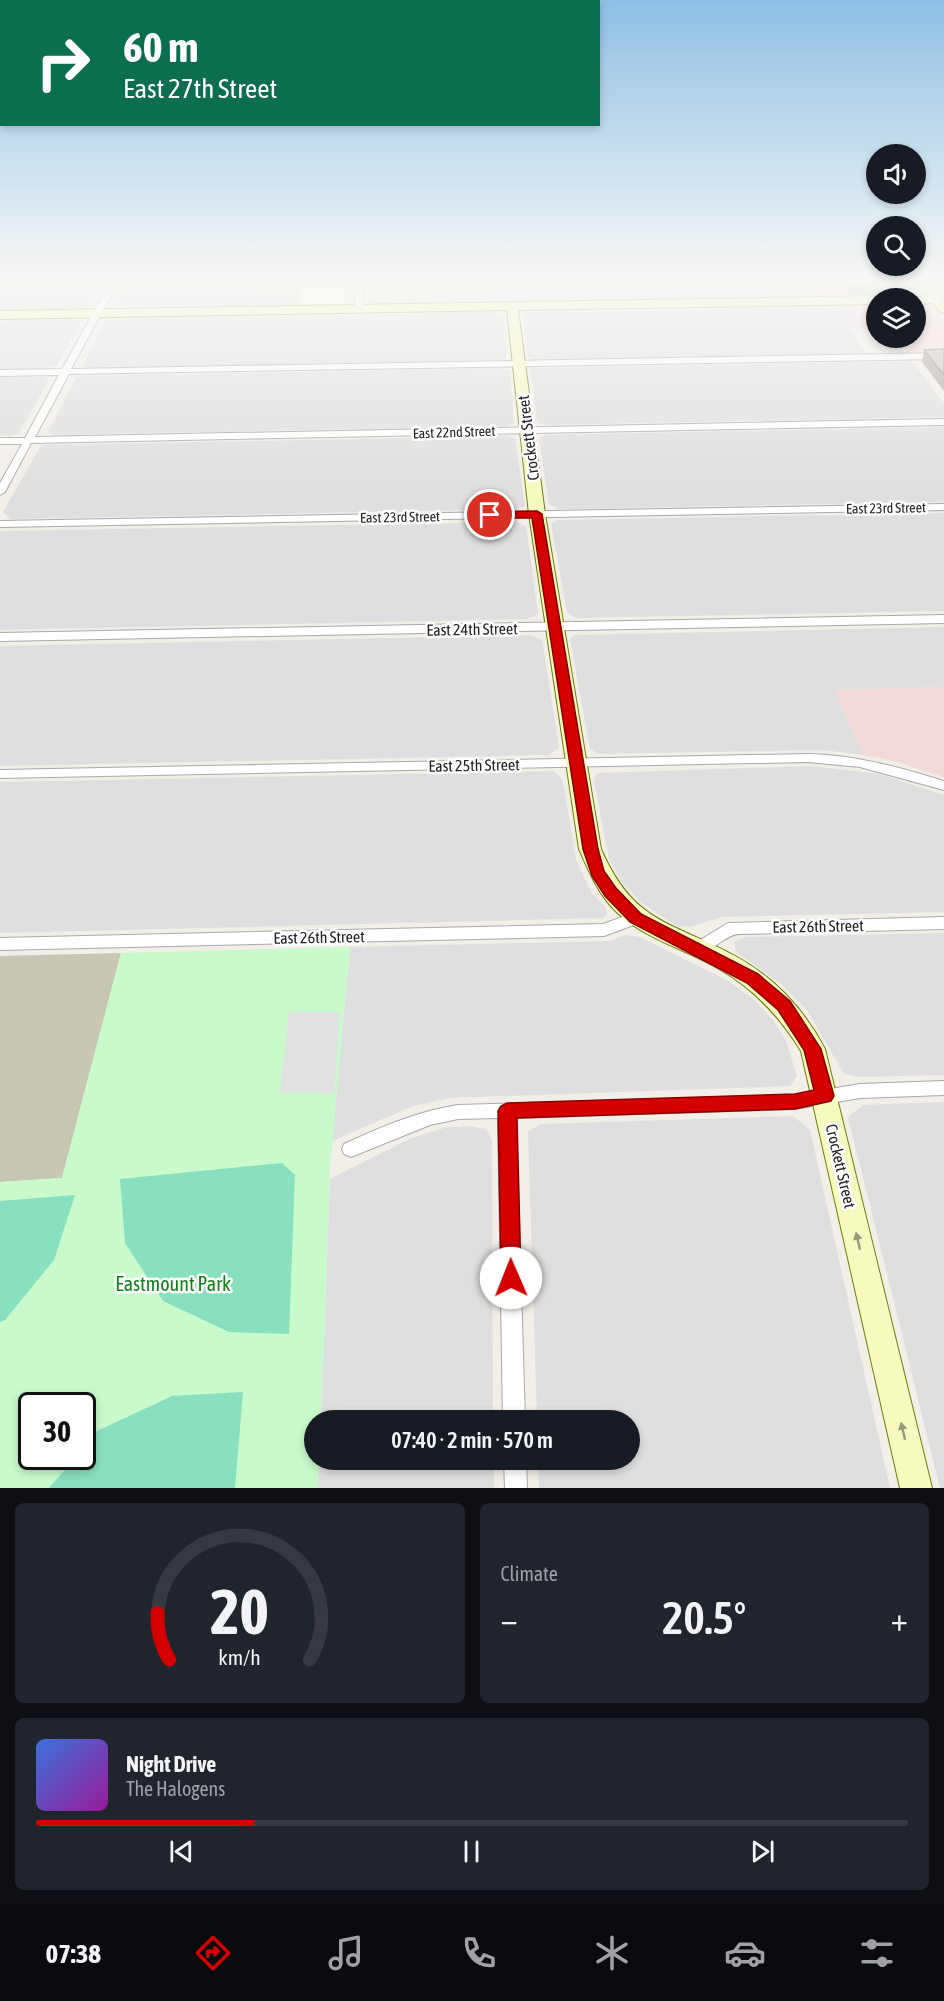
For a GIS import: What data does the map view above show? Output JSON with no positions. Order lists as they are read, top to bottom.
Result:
{
  "streets": {
    "street": [
      "East 22nd Street",
      "Crockett Street",
      "East 23rd Street",
      "East 24th Street",
      "East 25th Street",
      "East 26th Street"
    ]
  },
  "crossings": [
    ["East 22nd Street", "Crockett Street"],
    ["Crockett Street", "East 23rd Street"],
    ["Crockett Street", "East 24th Street"],
    ["Crockett Street", "East 25th Street"],
    ["Crockett Street", "East 26th Street"]
  ],
  "parks": ["Eastmount Park"],
  "page": {
    "turn": ["60 m", "East 27th Street"],
    "limit": "30",
    "trip": "07:40 · 2 min · 570 m",
    "tile": "Climate",
    "heat": ["−", "20.5°", "+"],
    "song": ["Night Drive", "The Halogens"],
    "tabs": "07:38",
    "gauge": ["20", "km/h"]
  }
}
